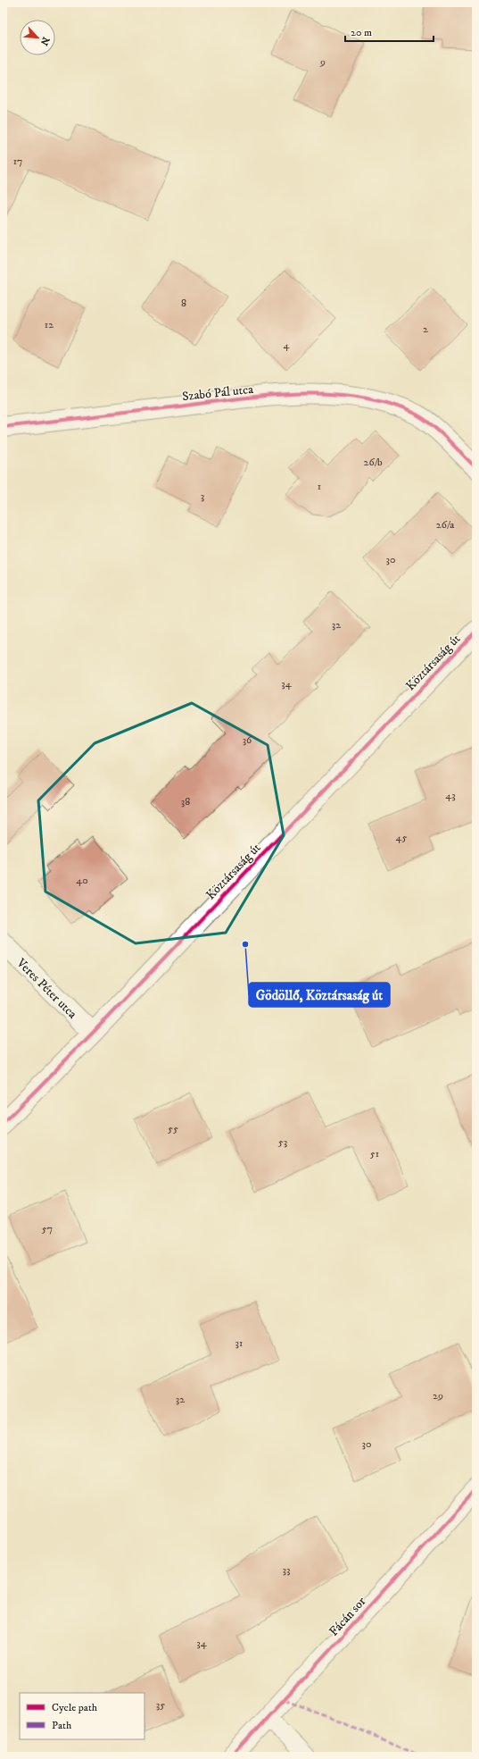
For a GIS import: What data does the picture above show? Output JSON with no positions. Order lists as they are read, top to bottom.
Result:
{
  "streets": {
    "street": [
      "Szabó Pál utca",
      "Köztársaság út",
      "Veres Péter utca",
      "Fácán sor"
    ]
  },
  "crossings": [
    ["Köztársaság út", "Veres Péter utca"]
  ],
  "places": ["Gödöllő, Köztársaság út"],
  "house_numbers": [
    "9",
    "17",
    "8",
    "12",
    "2",
    "4",
    "26/b",
    "1",
    "3",
    "26/a",
    "30",
    "32",
    "34",
    "36",
    "43",
    "38",
    "45",
    "40",
    "55",
    "53",
    "51",
    "57",
    "31",
    "29",
    "32",
    "30",
    "33",
    "34",
    "35"
  ],
  "legend": ["Cycle path", "Path"],
  "scale_bar": "20 m",
  "north": "bottom right"
}
